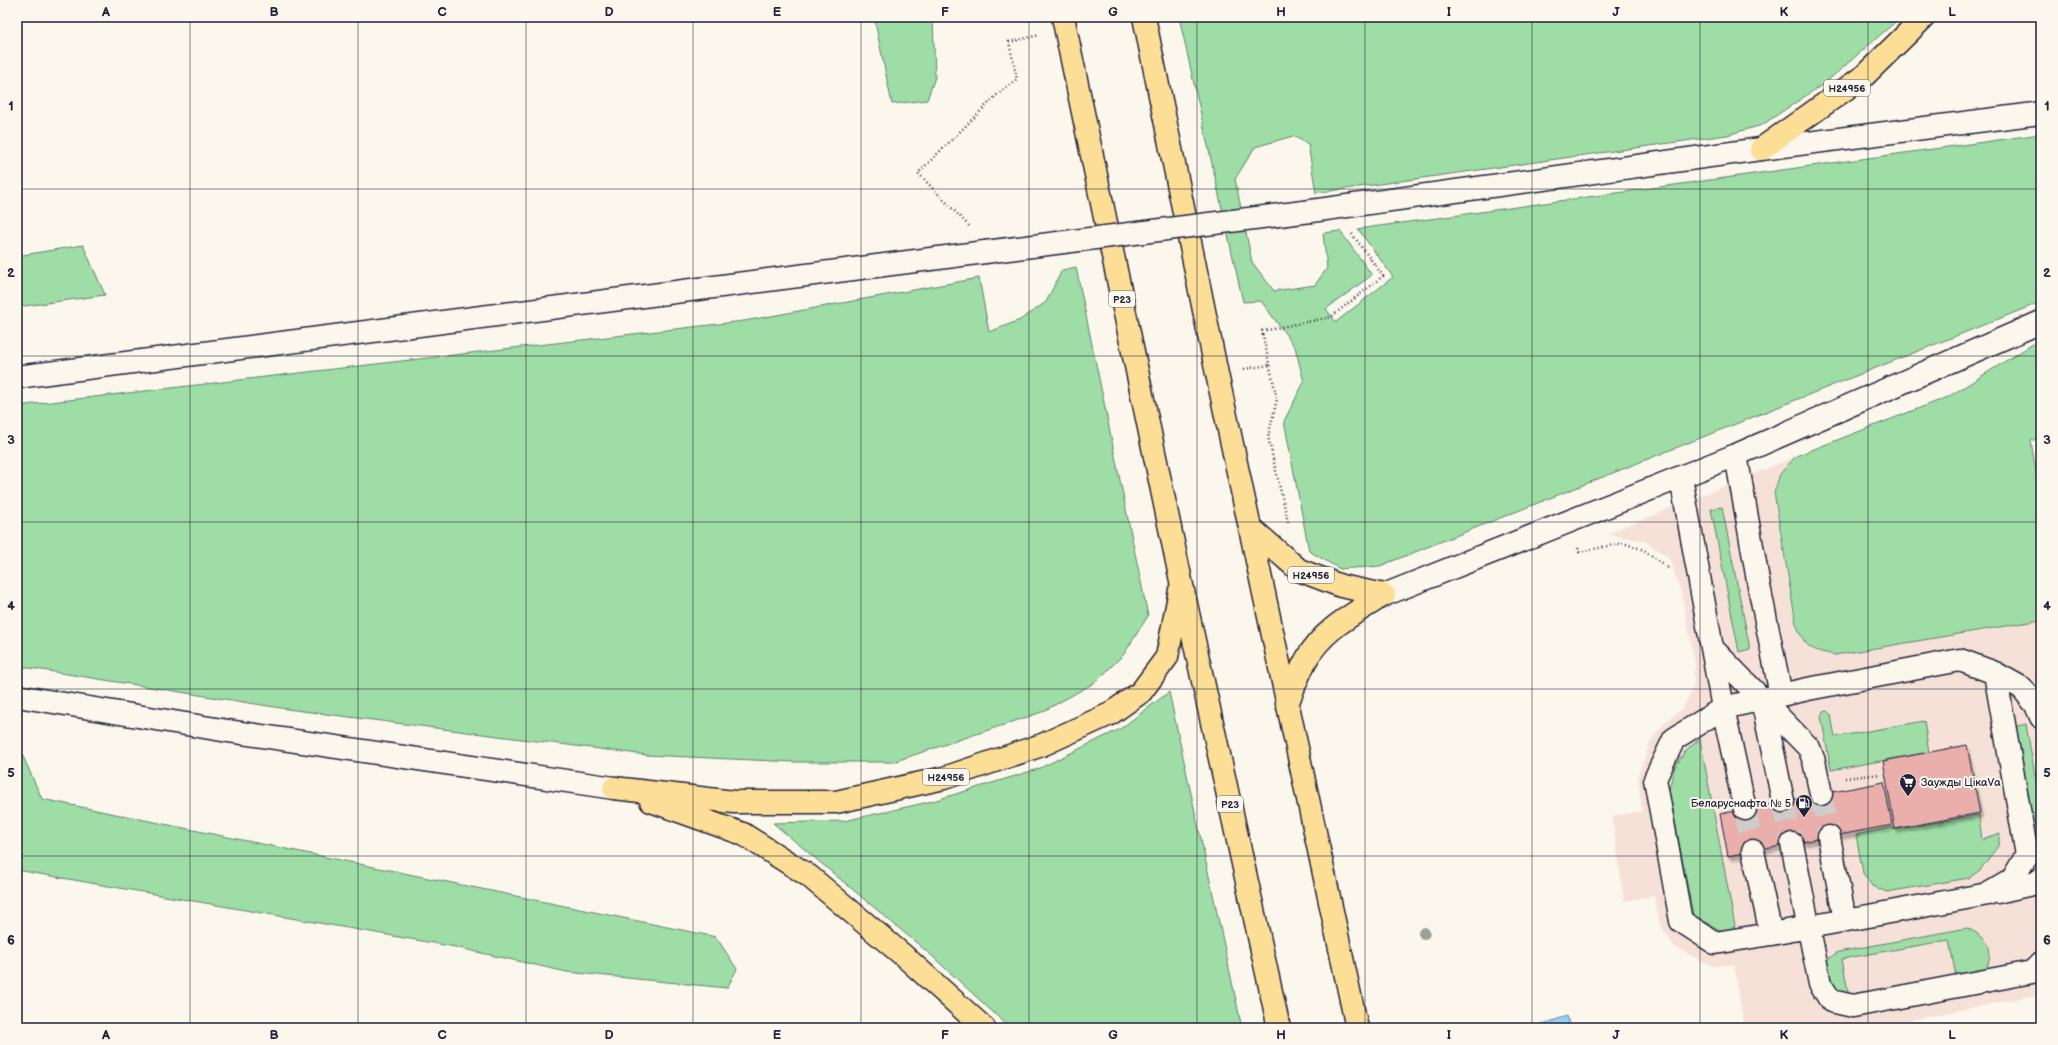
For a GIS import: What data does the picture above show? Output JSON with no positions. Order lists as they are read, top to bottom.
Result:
{
  "streets": {
    "highway": ["Н24956", "Р23"]
  },
  "crossings": [
    ["Н24956", "Р23"]
  ],
  "places": {
    "supermarket": ["Заужды ЦікаVа"],
    "fuel station": ["Беларуснафта № 5"]
  },
  "grid": {
    "columns": [
      "A",
      "B",
      "C",
      "D",
      "E",
      "F",
      "G",
      "H",
      "I",
      "J",
      "K",
      "L"
    ],
    "rows": [
      "1",
      "2",
      "3",
      "4",
      "5",
      "6"
    ]
  }
}
